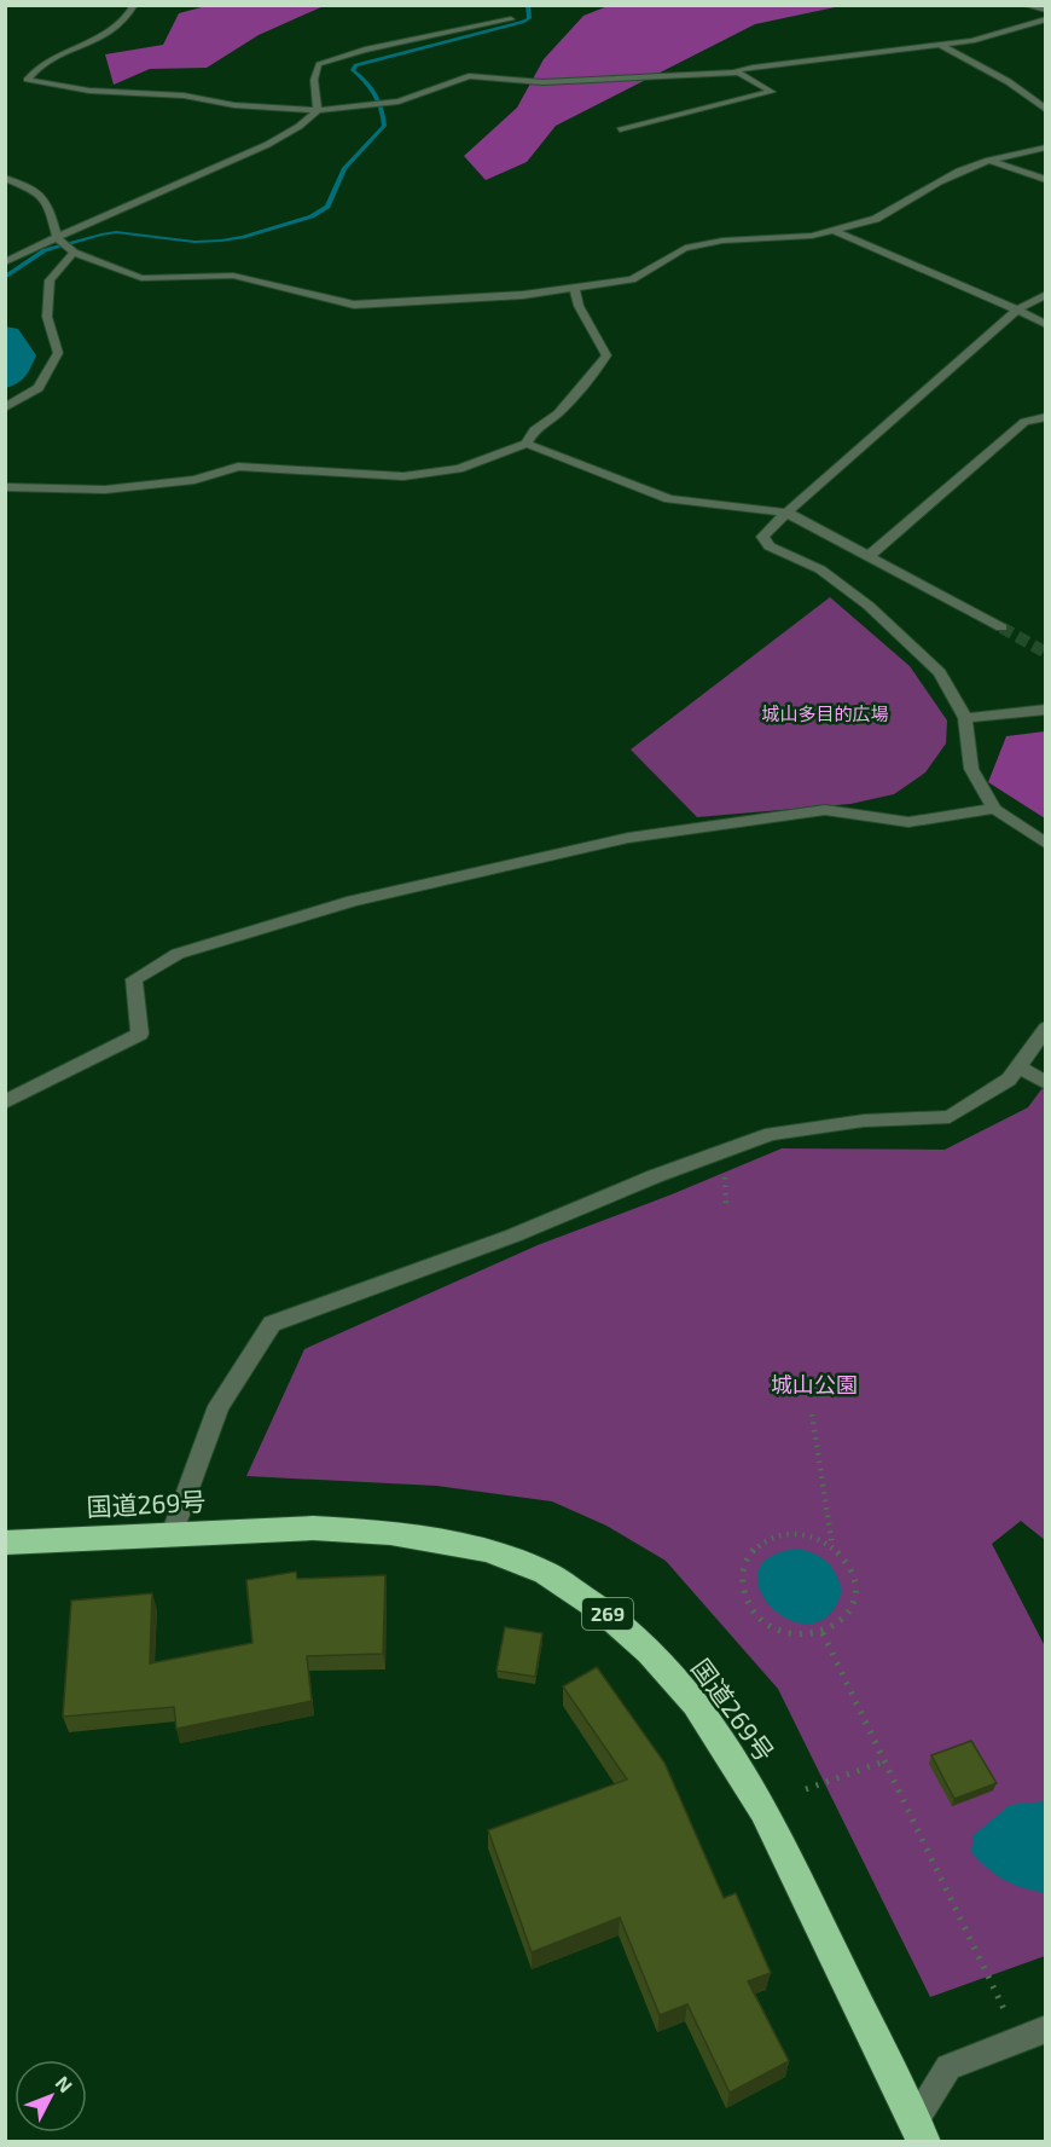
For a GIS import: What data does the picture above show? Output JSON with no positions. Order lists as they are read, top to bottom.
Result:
{
  "streets": {
    "highway": ["国道269号", "269"]
  },
  "parks": ["城山多目的広場", "城山公園"],
  "north": "top right"
}
